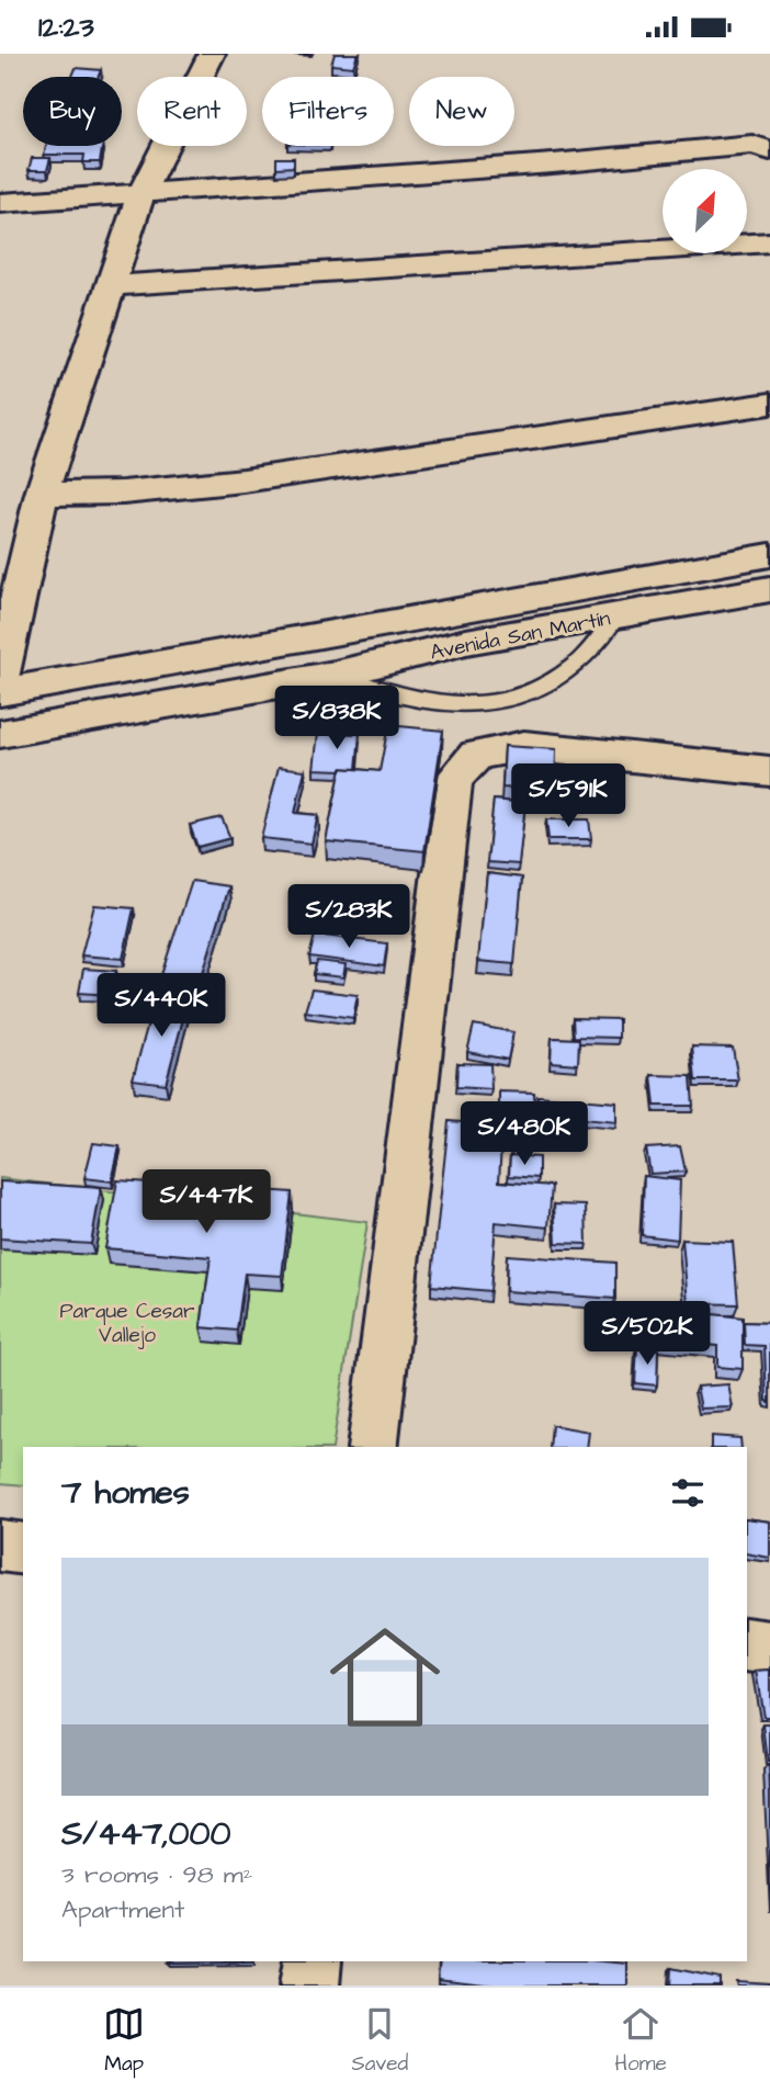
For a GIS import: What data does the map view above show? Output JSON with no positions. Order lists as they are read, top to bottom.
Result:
{
  "streets": {
    "street": ["Avenida San Martín"]
  },
  "parks": ["Parque Cesar Vallejo"],
  "north": "top right",
  "page": {
    "status": "12:23",
    "chip": [
      "Buy",
      "Rent",
      "Filters",
      "New"
    ],
    "price": [
      "S/838K",
      "S/591K",
      "S/283K",
      "S/440K",
      "S/480K",
      "S/447K",
      "S/502K"
    ],
    "heading": "7 homes",
    "list": [
      {
        "name": "S/447,000",
        "note": "3 rooms · 98 m² · Apartment"
      }
    ],
    "tabs": ["Map", "Saved", "Home"]
  }
}
